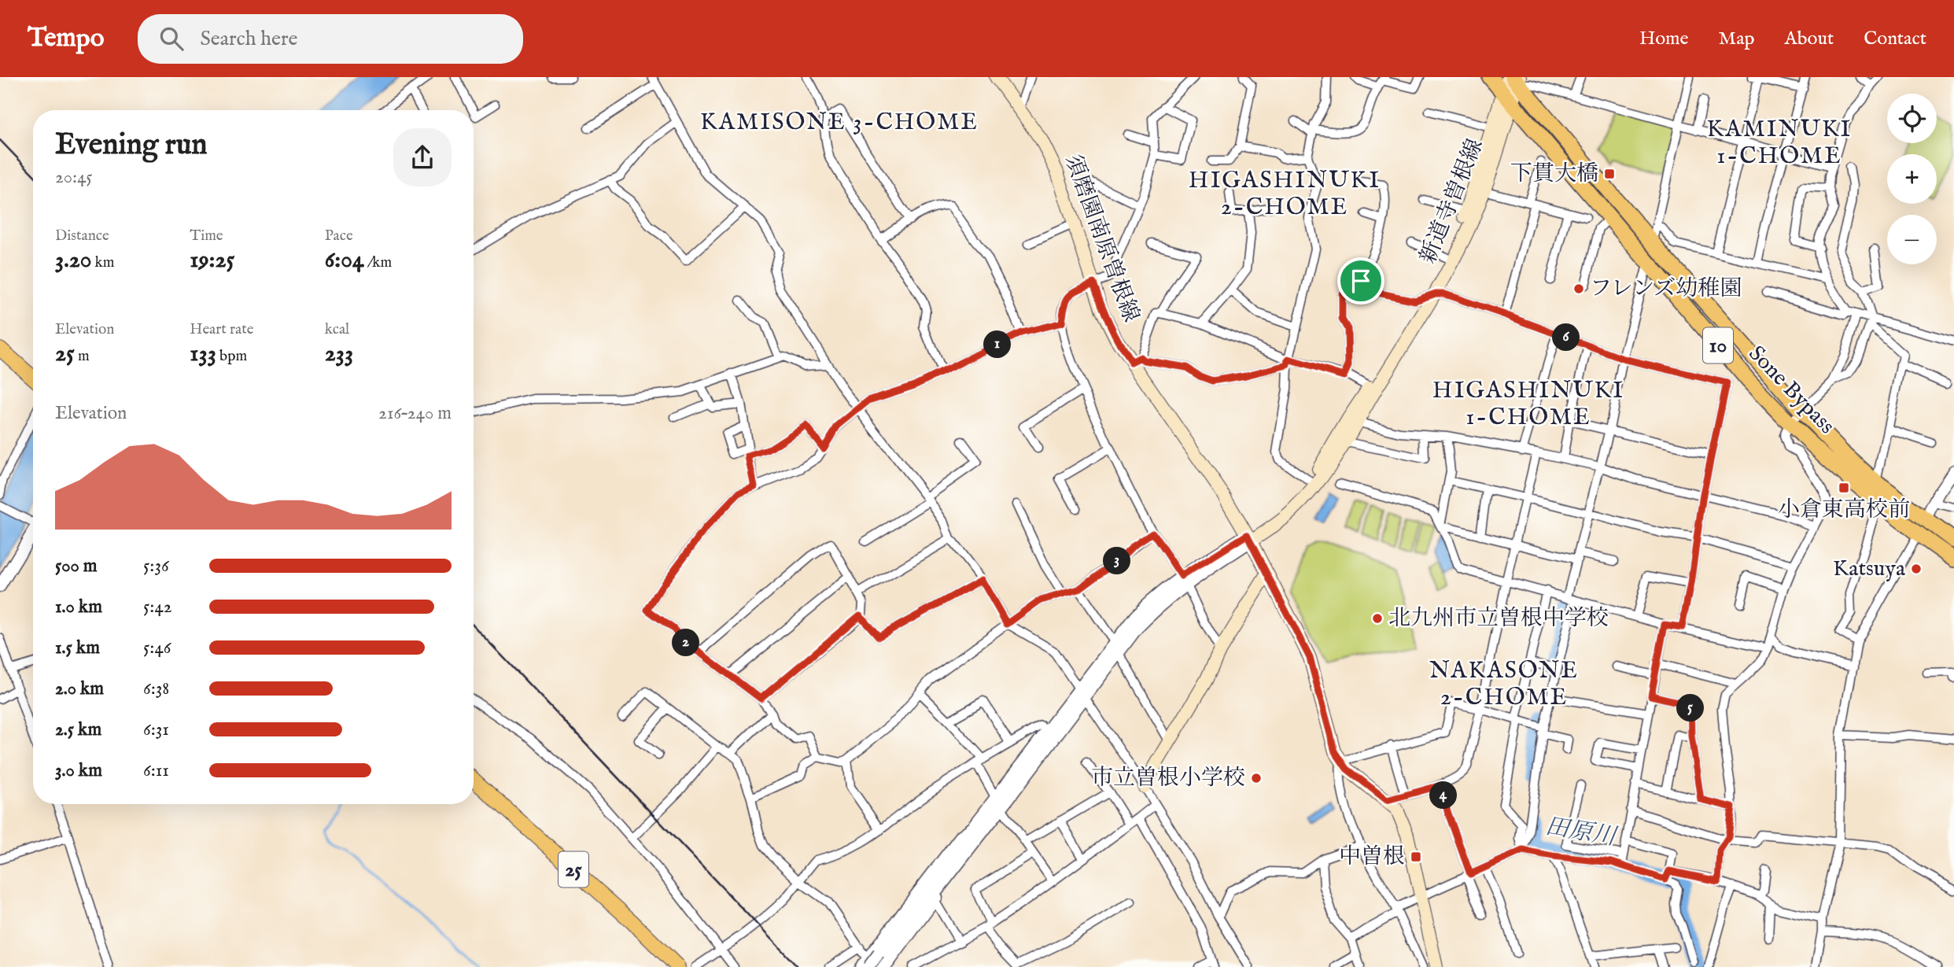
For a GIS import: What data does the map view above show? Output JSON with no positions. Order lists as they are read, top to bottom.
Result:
{
  "streets": {
    "highway": ["10", "Sone Bypass"],
    "main road": ["新道寺曽根線", "須磨園南原曽根線", "25"]
  },
  "crossings": [
    ["新道寺曽根線", "須磨園南原曽根線"],
    ["新道寺曽根線", "Sone Bypass"]
  ],
  "districts": [
    "KAMISONE 3-CHOME",
    "KAMINUKI 1-CHOME",
    "HIGASHINUKI 2-CHOME",
    "HIGASHINUKI 1-CHOME",
    "NAKASONE 2-CHOME"
  ],
  "water": ["田原川"],
  "places": {
    "transit": ["下貫大橋", "小倉東高校前", "中曽根"],
    "other": [
      "フレンズ幼稚園",
      "Katsuya",
      "北九州市立曽根中学校",
      "市立曽根小学校"
    ]
  },
  "page": {
    "header": "Tempo",
    "search": "Search here",
    "nav": [
      "Home",
      "Map",
      "About",
      "Contact"
    ],
    "map_buttons": ["+", "−"],
    "heading": ["Evening run", "20:45"],
    "stats": [
      ["Distance", "3.20 km"],
      ["Time", "19:25"],
      ["Pace", "6:04 /km"],
      ["Elevation", "25 m"],
      ["Heart rate", "133 bpm"],
      ["kcal", "233"]
    ],
    "pins": [
      "6",
      "1",
      "3",
      "2",
      "5",
      "4"
    ],
    "chart": ["Elevation", "216–240 m"],
    "list": [
      {
        "name": "500 m",
        "note": "5:36"
      },
      {
        "name": "1.0 km",
        "note": "5:42"
      },
      {
        "name": "1.5 km",
        "note": "5:46"
      },
      {
        "name": "2.0 km",
        "note": "6:38"
      },
      {
        "name": "2.5 km",
        "note": "6:31"
      },
      {
        "name": "3.0 km",
        "note": "6:11"
      }
    ]
  }
}
